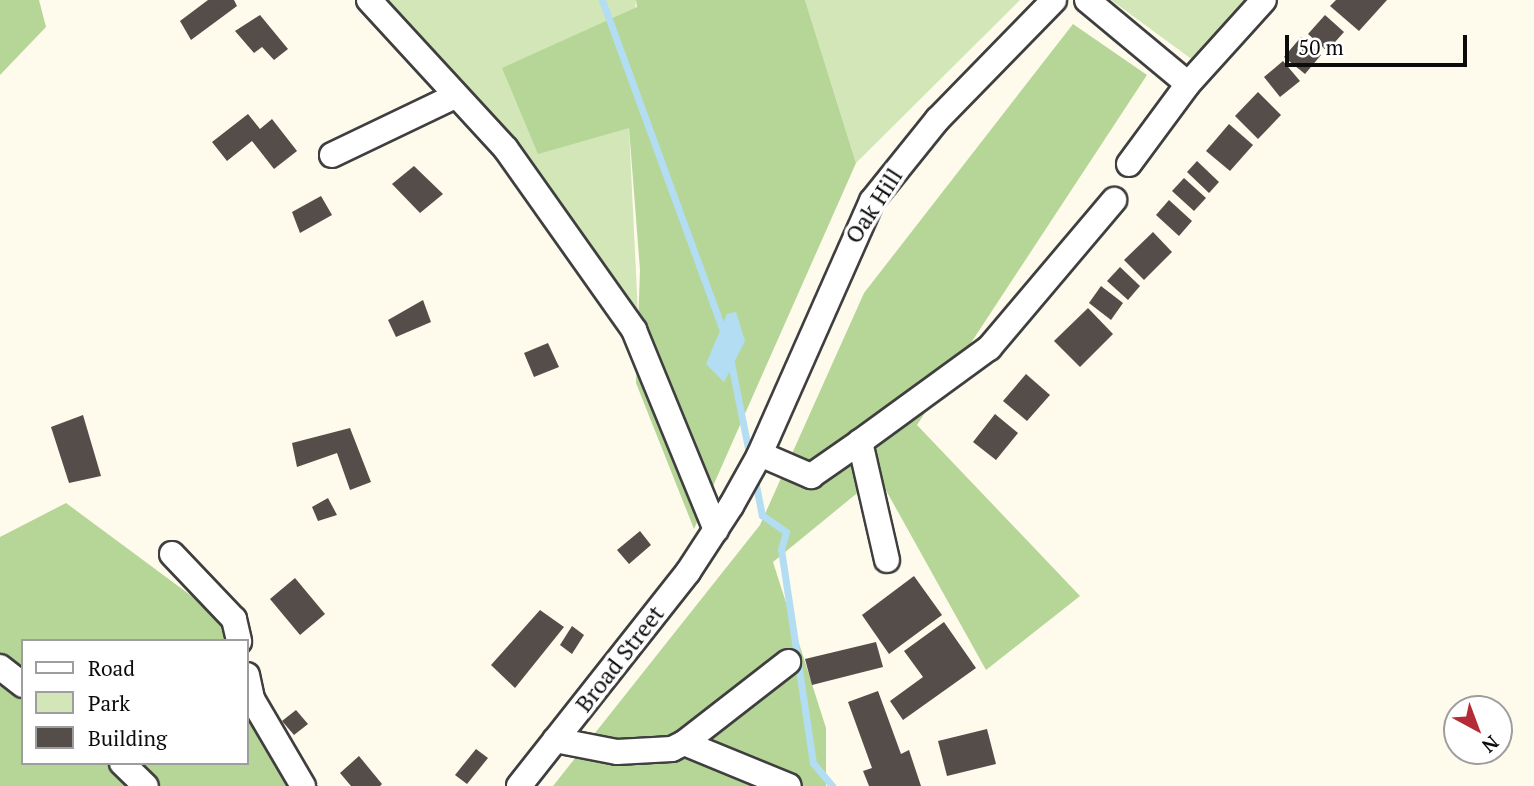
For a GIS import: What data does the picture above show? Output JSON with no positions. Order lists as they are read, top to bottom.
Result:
{
  "streets": {
    "street": ["Oak Hill", "Broad Street"]
  },
  "crossings": [
    ["Oak Hill", "Broad Street"]
  ],
  "legend": ["Road", "Park", "Building"],
  "scale_bar": "50 m",
  "north": "bottom right"
}
